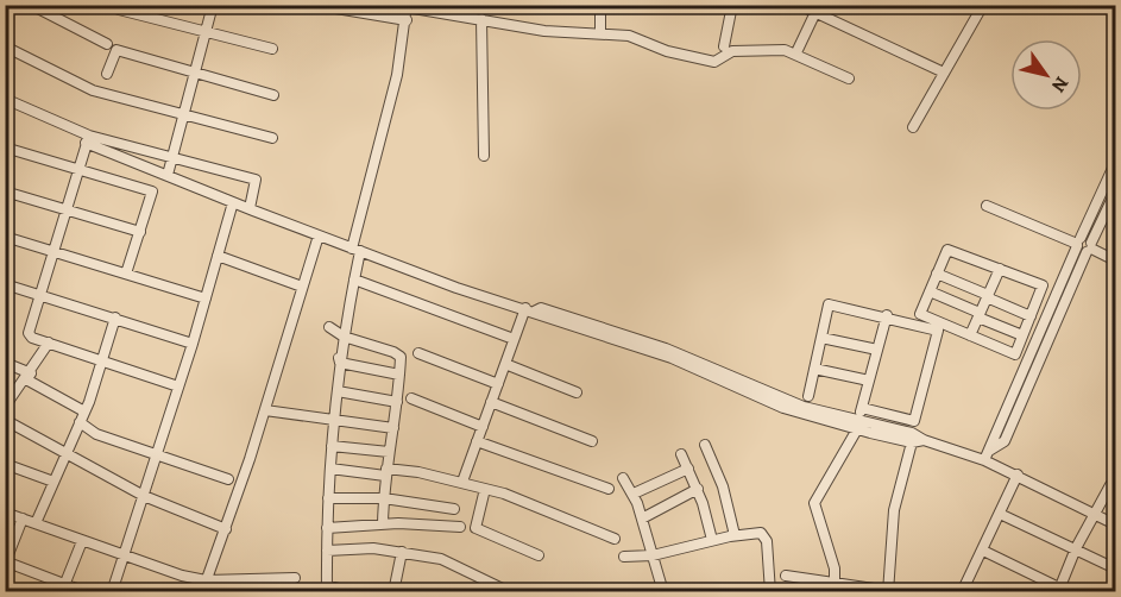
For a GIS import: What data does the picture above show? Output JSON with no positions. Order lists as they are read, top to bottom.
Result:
{
  "north": "bottom right"
}
